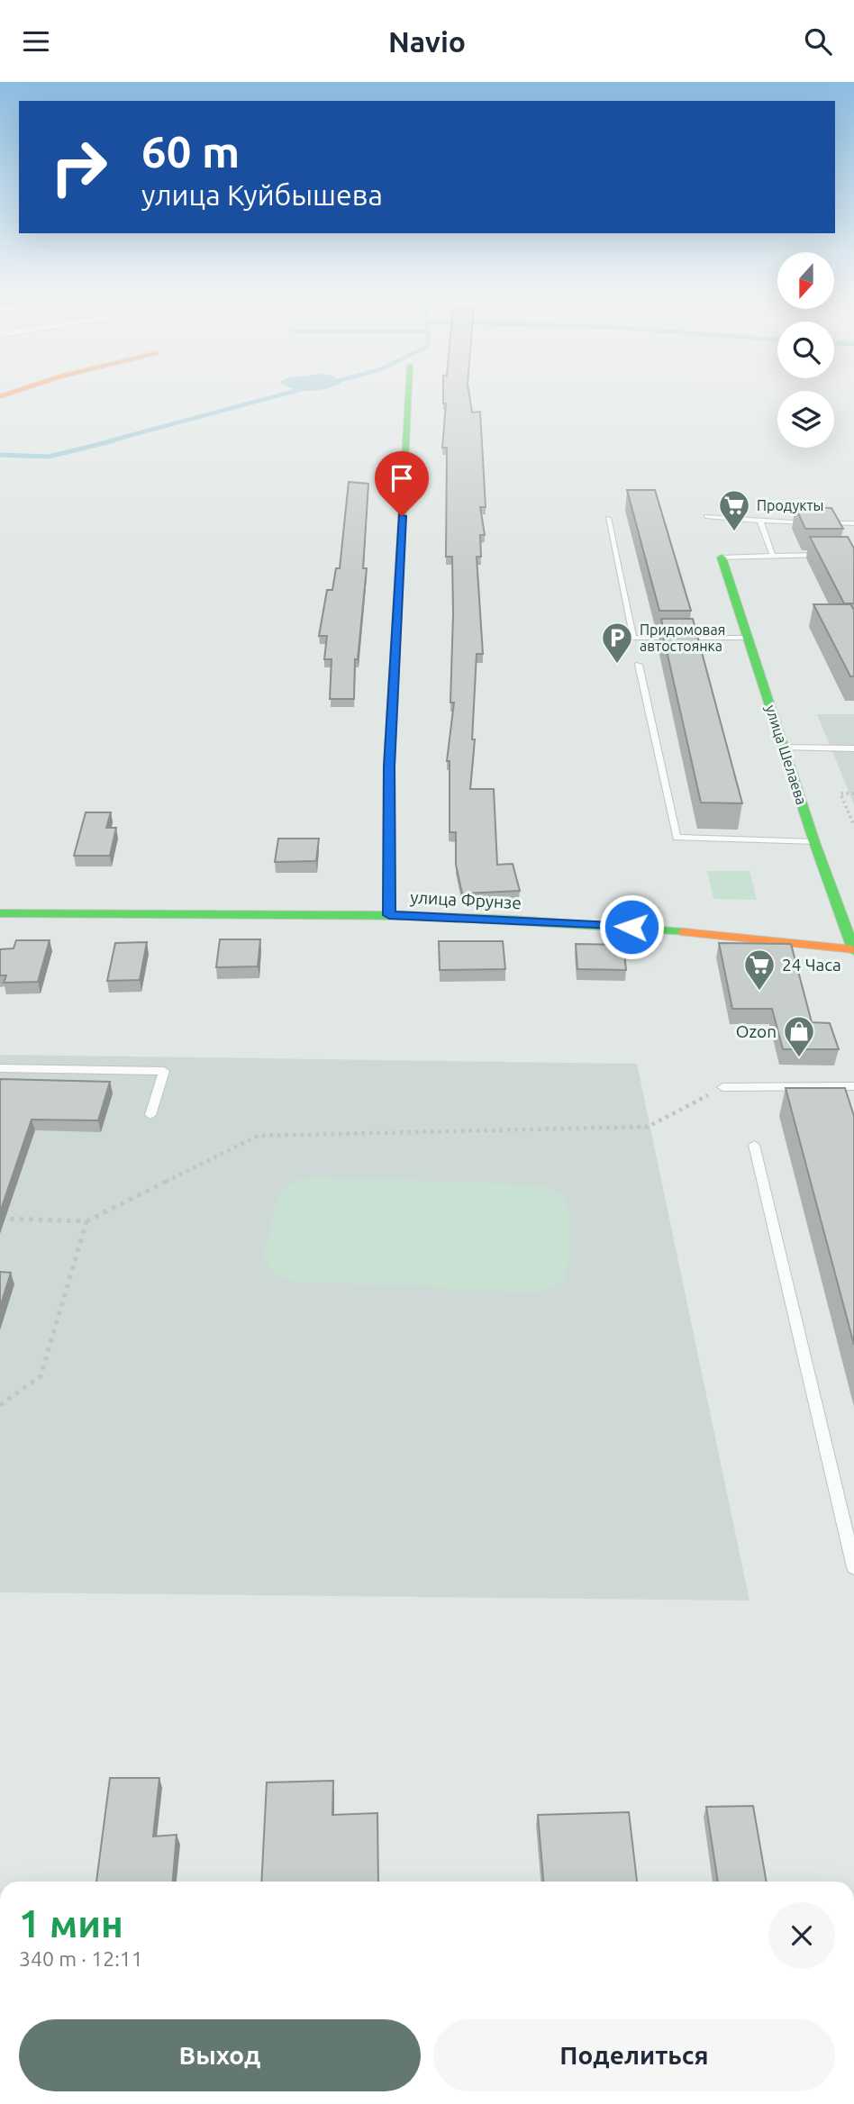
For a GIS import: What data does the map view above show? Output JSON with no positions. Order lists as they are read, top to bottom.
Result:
{
  "streets": {
    "street": ["улица Шелаева", "улица Фрунзе"]
  },
  "crossings": [
    ["улица Шелаева", "улица Фрунзе"]
  ],
  "places": {
    "supermarket": ["Продукты", "24 Часа"],
    "parking": ["Придомовая автостоянка"],
    "shop": ["Ozon"]
  },
  "north": "bottom",
  "page": {
    "header": "Navio",
    "turn": ["60 m", "улица Куйбышева"],
    "heading": ["1 мин", "340 m · 12:11"],
    "buttons": ["Выход", "Поделиться"]
  }
}
